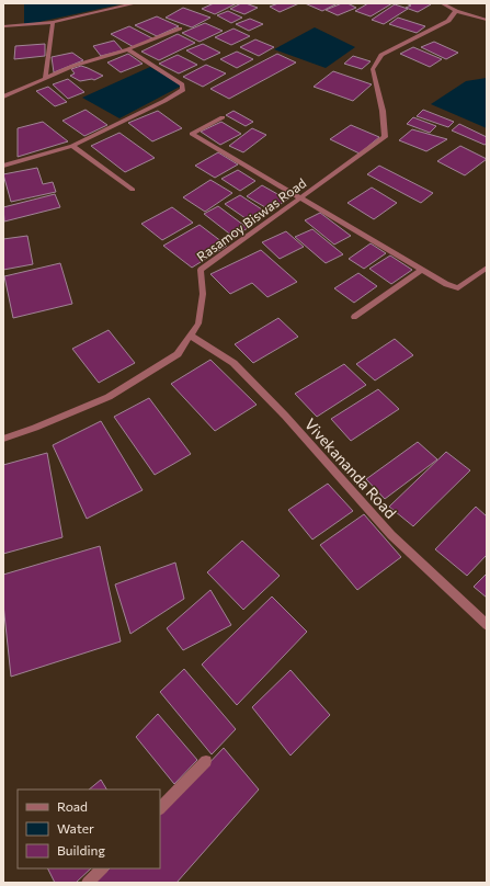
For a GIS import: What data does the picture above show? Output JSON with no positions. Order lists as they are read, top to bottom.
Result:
{
  "streets": {
    "street": ["Rasamoy Biswas Road", "Vivekananda Road"]
  },
  "crossings": [
    ["Rasamoy Biswas Road", "Vivekananda Road"]
  ],
  "legend": ["Road", "Water", "Building"]
}
